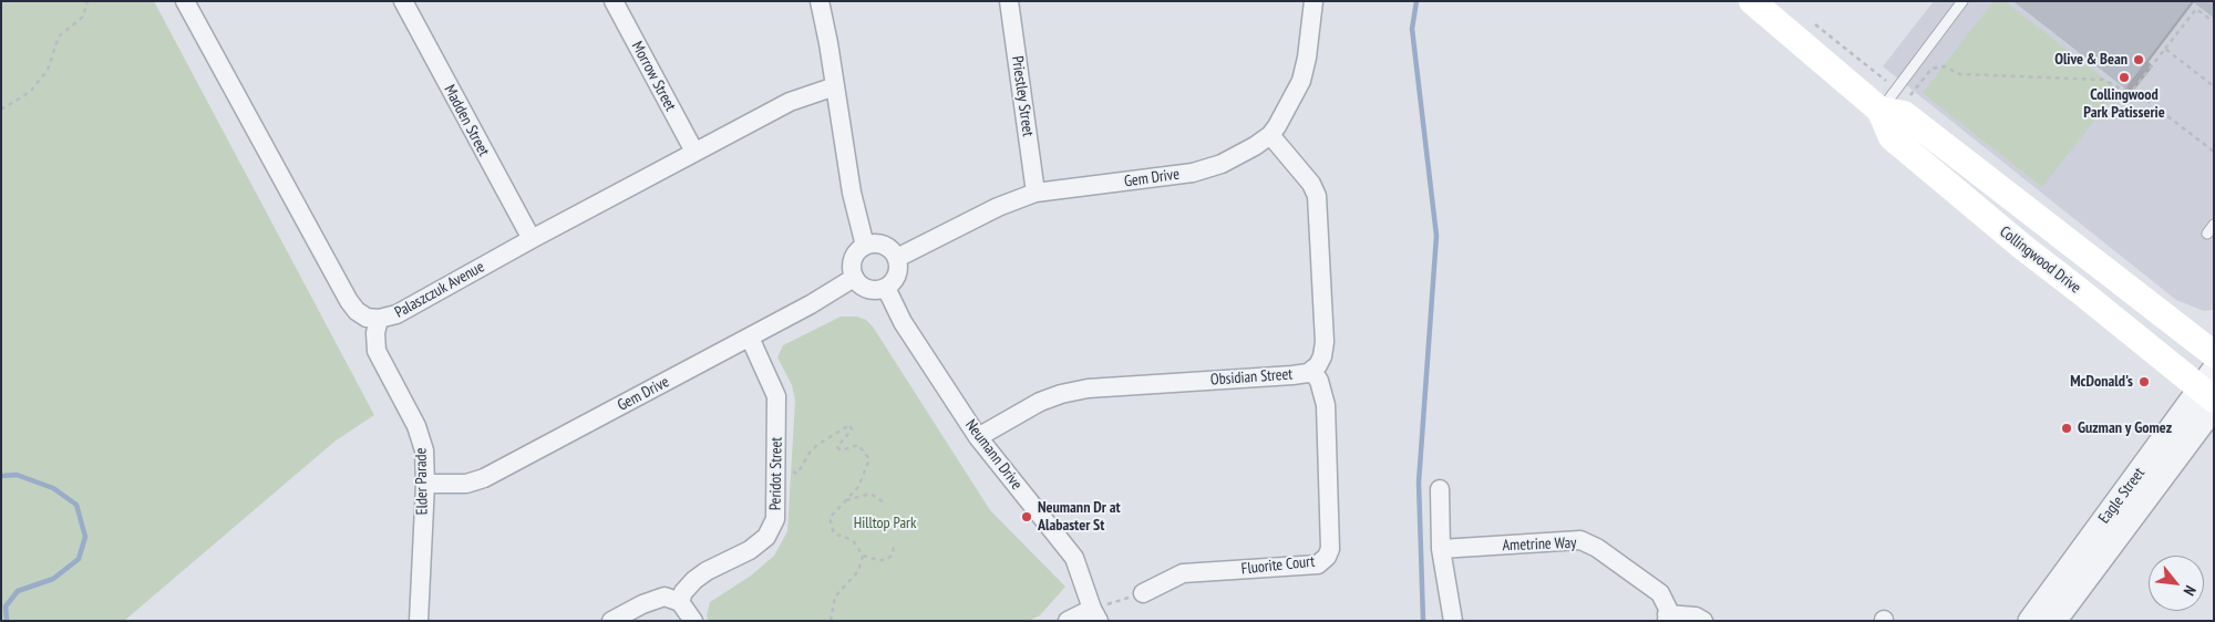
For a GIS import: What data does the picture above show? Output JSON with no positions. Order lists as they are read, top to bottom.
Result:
{
  "streets": {
    "main road": ["Collingwood Drive"],
    "street": [
      "Morrow Street",
      "Priestley Street",
      "Madden Street",
      "Gem Drive",
      "Palaszczuk Avenue",
      "Obsidian Street",
      "Neumann Drive",
      "Peridot Street",
      "Elder Parade",
      "Eagle Street",
      "Ametrine Way",
      "Fluorite Court"
    ]
  },
  "crossings": [
    ["Morrow Street", "Palaszczuk Avenue"],
    ["Priestley Street", "Gem Drive"],
    ["Madden Street", "Palaszczuk Avenue"],
    ["Gem Drive", "Obsidian Street"],
    ["Gem Drive", "Neumann Drive"],
    ["Gem Drive", "Peridot Street"],
    ["Gem Drive", "Elder Parade"],
    ["Collingwood Drive", "Eagle Street"],
    ["Palaszczuk Avenue", "Elder Parade"],
    ["Obsidian Street", "Neumann Drive"],
    ["Obsidian Street", "Fluorite Court"]
  ],
  "parks": ["Hilltop Park"],
  "places": [
    "Olive & Bean",
    "Collingwood Park Patisserie",
    "McDonald's",
    "Guzman y Gomez",
    "Neumann Dr at Alabaster St"
  ],
  "north": "bottom right"
}
